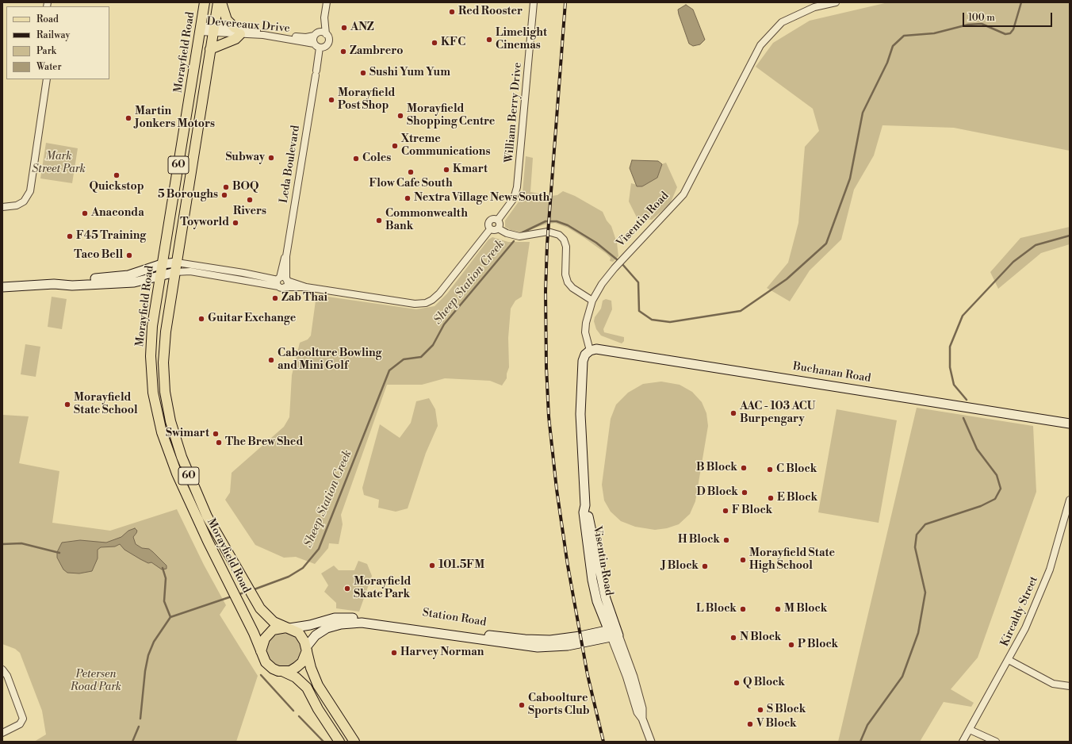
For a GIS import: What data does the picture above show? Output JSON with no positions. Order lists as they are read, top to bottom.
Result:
{
  "streets": {
    "main road": [
      "Morayfield Road",
      "60",
      "Visentin Road",
      "Buchanan Road",
      "Station Road"
    ],
    "street": [
      "Devereaux Drive",
      "William Berry Drive",
      "Leda Boulevard",
      "Kircaldy Street"
    ]
  },
  "crossings": [
    ["Devereaux Drive", "Morayfield Road"],
    ["Devereaux Drive", "Leda Boulevard"],
    ["Morayfield Road", "60"],
    ["Morayfield Road", "Station Road"],
    ["60", "Station Road"],
    ["Visentin Road", "Buchanan Road"],
    ["Visentin Road", "Station Road"]
  ],
  "water": ["Sheep Station Creek"],
  "parks": ["Mark Street Park", "Petersen Road Park"],
  "places": [
    "Red Rooster",
    "ANZ",
    "Limelight Cinemas",
    "KFC",
    "Zambrero",
    "Sushi Yum Yum",
    "Morayfield Post Shop",
    "Morayfield Shopping Centre",
    "Martin Jonkers Motors",
    "Xtreme Communications",
    "Subway",
    "Coles",
    "Kmart",
    "Flow Cafe South",
    "Quickstop",
    "BOQ",
    "5 Boroughs",
    "Nextra Village News South",
    "Rivers",
    "Anaconda",
    "Commonwealth Bank",
    "Toyworld",
    "F45 Training",
    "Taco Bell",
    "Zab Thai",
    "Guitar Exchange",
    "Caboolture Bowling and Mini Golf",
    "Morayfield State School",
    "AAC - 103 ACU Burpengary",
    "Swimart",
    "The Brew Shed",
    "B Block",
    "C Block",
    "D Block",
    "E Block",
    "F Block",
    "H Block",
    "Morayfield State High School",
    "101.5FM",
    "J Block",
    "Morayfield Skate Park",
    "L Block",
    "M Block",
    "N Block",
    "P Block",
    "Harvey Norman",
    "Q Block",
    "Caboolture Sports Club",
    "S Block",
    "V Block"
  ],
  "legend": [
    "Road",
    "Railway",
    "Park",
    "Water"
  ],
  "scale_bar": "100 m"
}
